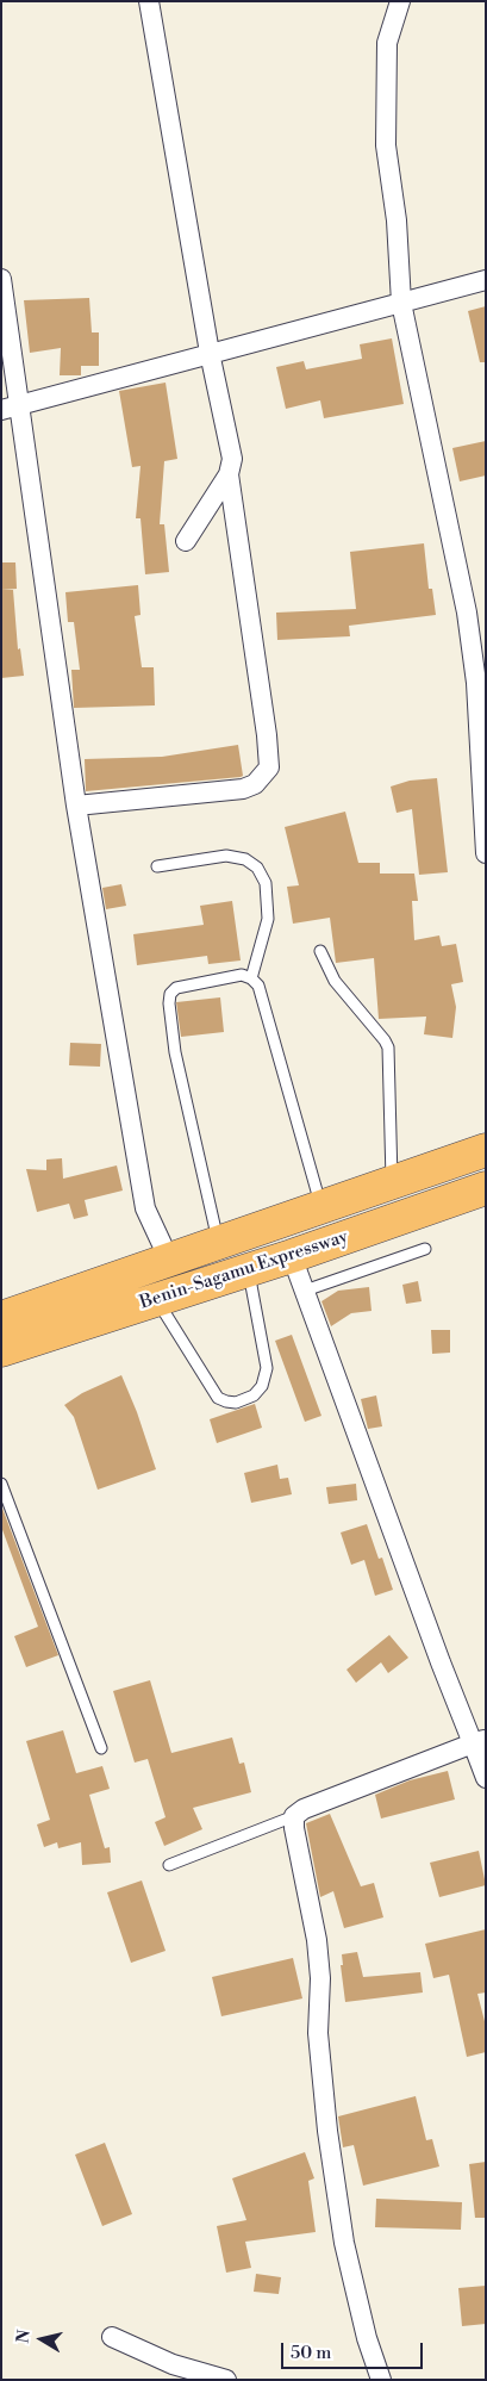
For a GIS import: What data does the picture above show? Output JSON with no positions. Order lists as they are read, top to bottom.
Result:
{
  "streets": {
    "highway": ["Benin-Sagamu Expressway"]
  },
  "scale_bar": "50 m",
  "north": "left"
}
